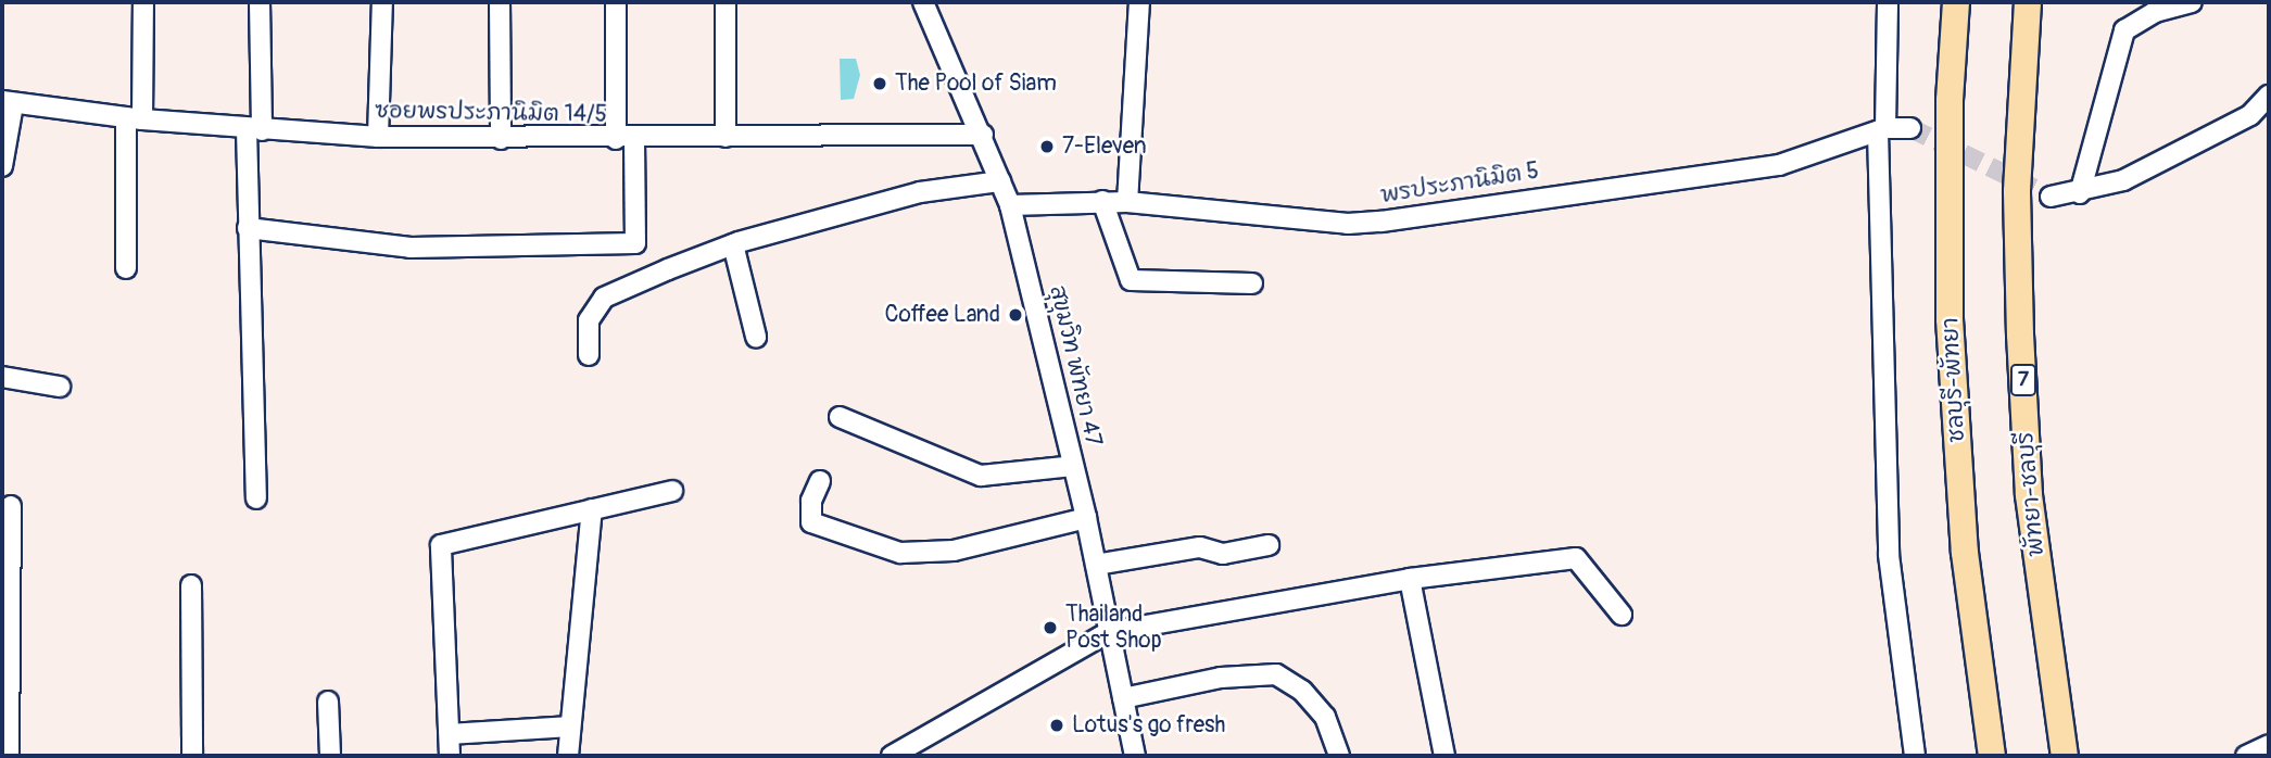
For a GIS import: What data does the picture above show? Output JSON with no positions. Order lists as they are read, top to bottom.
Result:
{
  "streets": {
    "highway": ["ชลบุรี-พัทยา", "7", "พัทยา-ชลบุรี"],
    "street": ["ซอยพรประภานิมิต 14/5", "พรประภานิมิต 5", "สุขุมวิท พัทยา 47"]
  },
  "crossings": [
    ["ซอยพรประภานิมิต 14/5", "สุขุมวิท พัทยา 47"],
    ["พรประภานิมิต 5", "สุขุมวิท พัทยา 47"]
  ],
  "places": [
    "The Pool of Siam",
    "7-Eleven",
    "Coffee Land",
    "Thailand Post Shop",
    "Lotus's go fresh"
  ]
}
